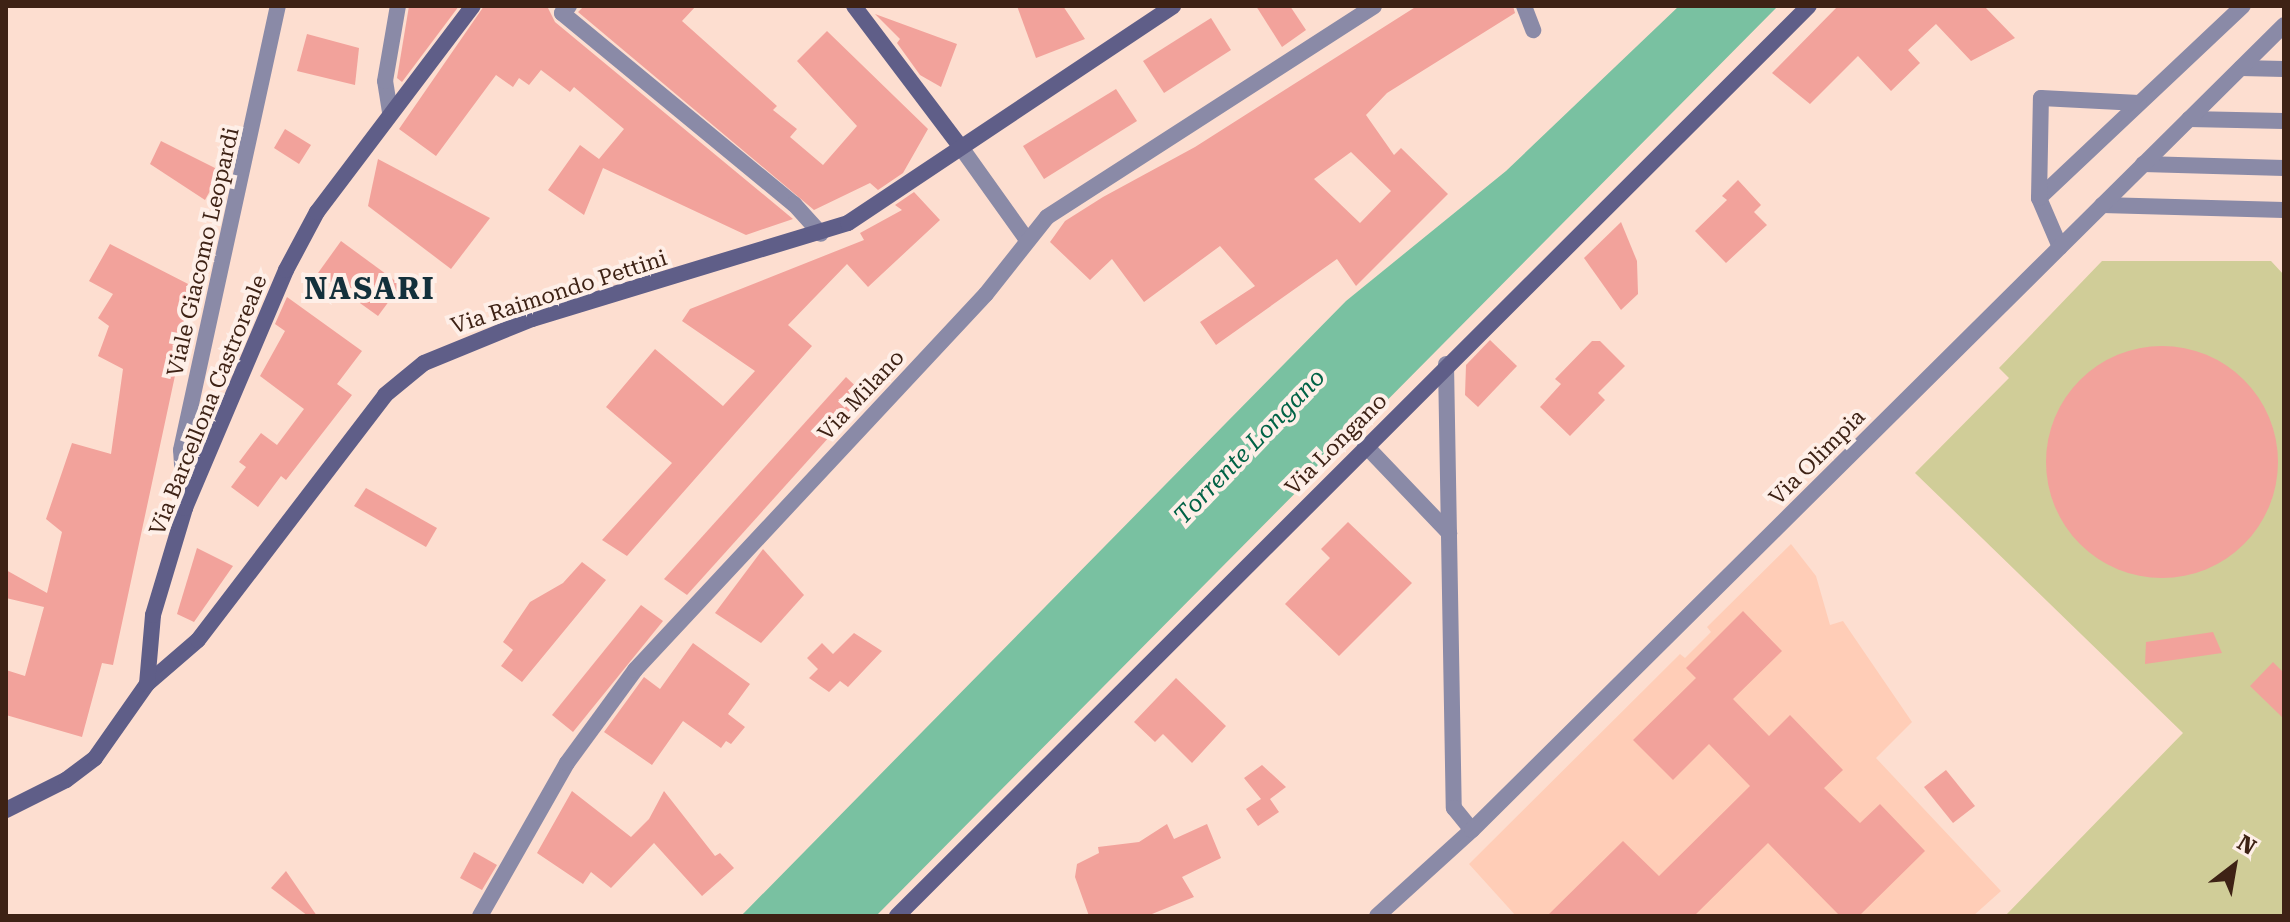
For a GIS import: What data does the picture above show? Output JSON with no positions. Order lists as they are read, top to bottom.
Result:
{
  "streets": {
    "street": [
      "Viale Giacomo Leopardi",
      "Via Raimondo Pettini",
      "Via Milano",
      "Via Barcellona Castroreale",
      "Via Longano",
      "Via Olimpia"
    ]
  },
  "crossings": [
    ["Viale Giacomo Leopardi", "Via Barcellona Castroreale"],
    ["Via Raimondo Pettini", "Via Barcellona Castroreale"]
  ],
  "districts": ["NASARI"],
  "water": ["Torrente Longano"],
  "north": "top right"
}
